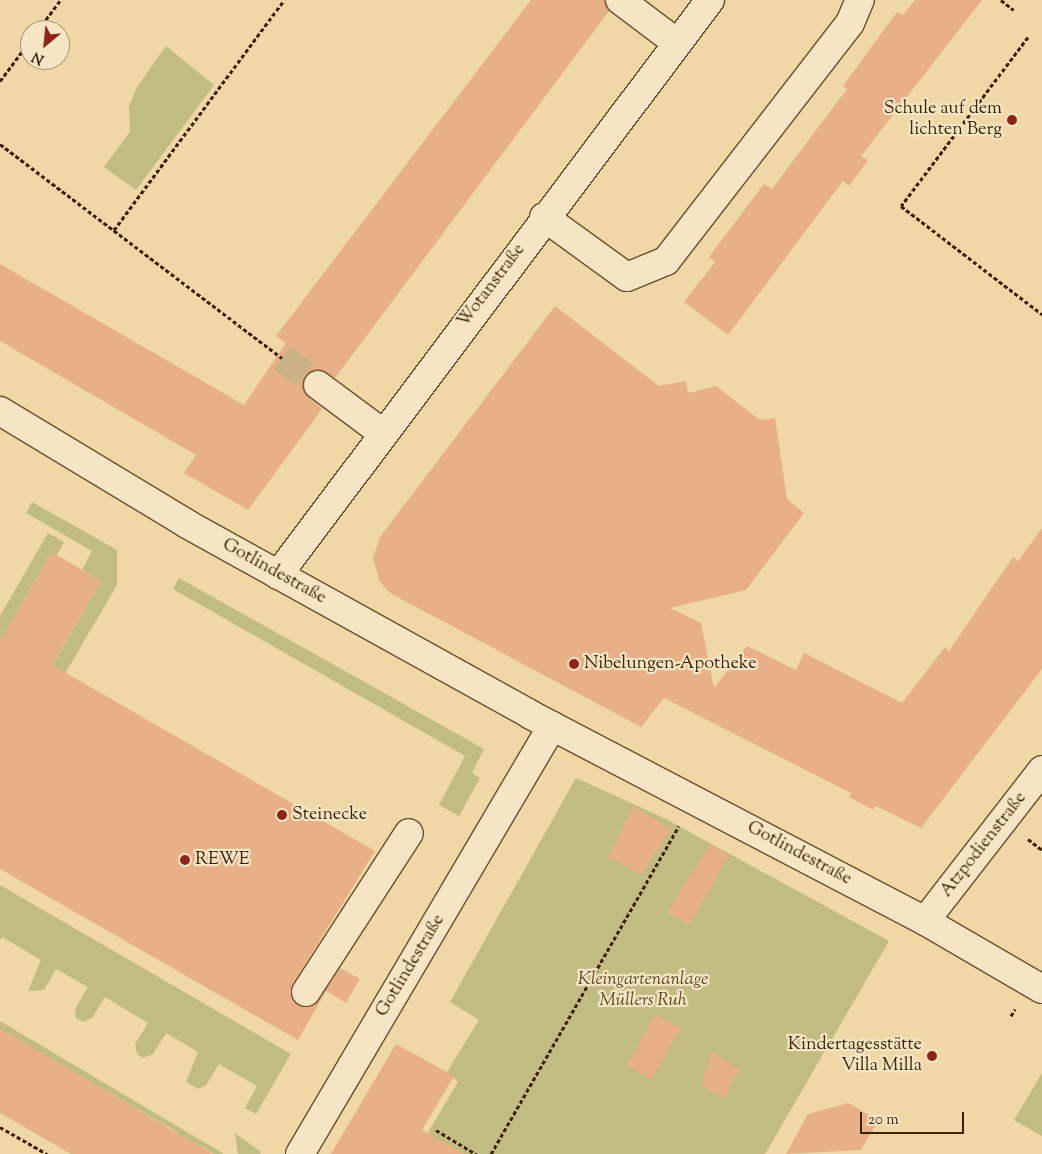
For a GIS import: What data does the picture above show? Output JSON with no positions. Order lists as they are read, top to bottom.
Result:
{
  "streets": {
    "street": ["Wotanstraße", "Gotlindestraße", "Atzpodienstraße"]
  },
  "crossings": [
    ["Wotanstraße", "Gotlindestraße"],
    ["Gotlindestraße", "Atzpodienstraße"]
  ],
  "parks": ["Kleingartenanlage Müllers Ruh"],
  "places": [
    "Schule auf dem lichten Berg",
    "Nibelungen-Apotheke",
    "Steinecke",
    "REWE",
    "Kindertagesstätte Villa Milla"
  ],
  "scale_bar": "20 m",
  "north": "bottom left"
}
